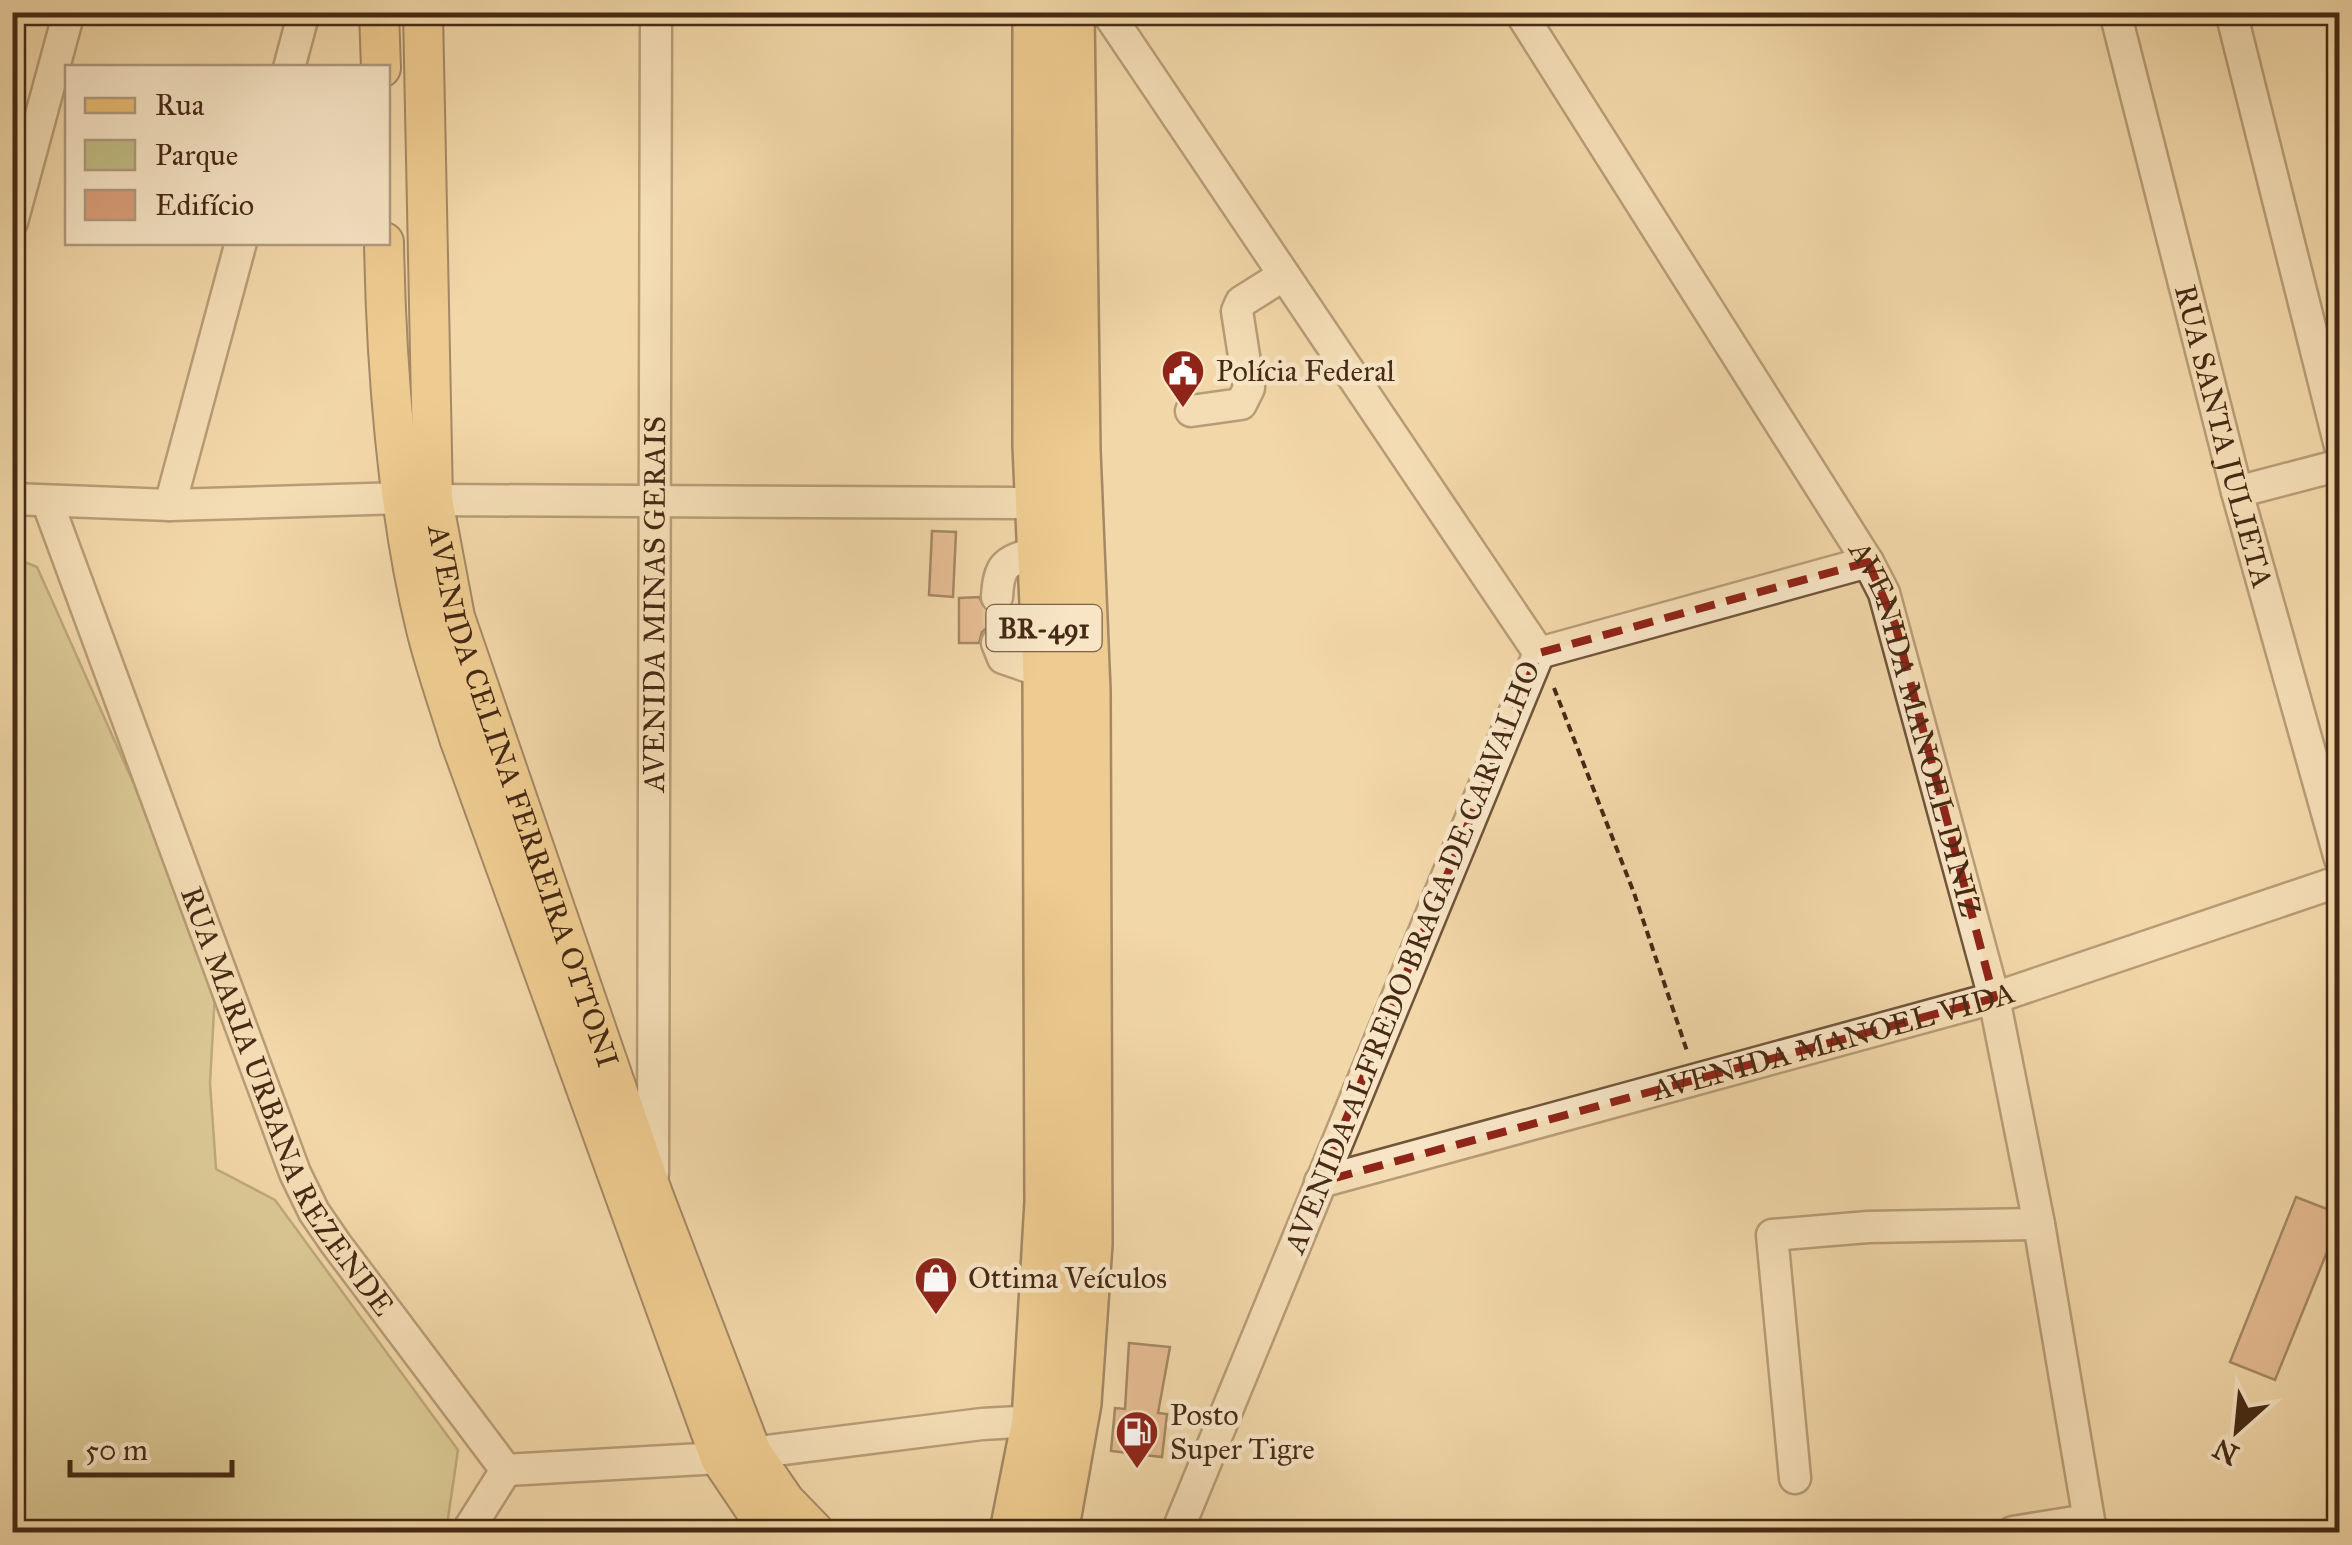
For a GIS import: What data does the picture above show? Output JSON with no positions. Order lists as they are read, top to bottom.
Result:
{
  "streets": {
    "highway": ["BR-491"],
    "main road": ["AVENIDA CELINA FERREIRA OTTONI"],
    "street": [
      "RUA SANTA JULIETA",
      "AVENIDA MINAS GERAIS",
      "AVENIDA MANOEL DINIZ",
      "AVENIDA ALFREDO BRAGA DE CARVALHO",
      "AVENIDA MANOEL VIDA",
      "RUA MARIA URBANA REZENDE"
    ]
  },
  "crossings": [
    ["AVENIDA MINAS GERAIS", "AVENIDA CELINA FERREIRA OTTONI"],
    ["AVENIDA MANOEL DINIZ", "AVENIDA MANOEL VIDA"],
    ["AVENIDA ALFREDO BRAGA DE CARVALHO", "AVENIDA MANOEL VIDA"]
  ],
  "places": {
    "public building": ["Polícia Federal"],
    "shop": ["Ottima Veículos"],
    "fuel station": ["Posto Super Tigre"]
  },
  "legend": ["Rua", "Parque", "Edifício"],
  "scale_bar": "50 m",
  "north": "bottom left"
}
